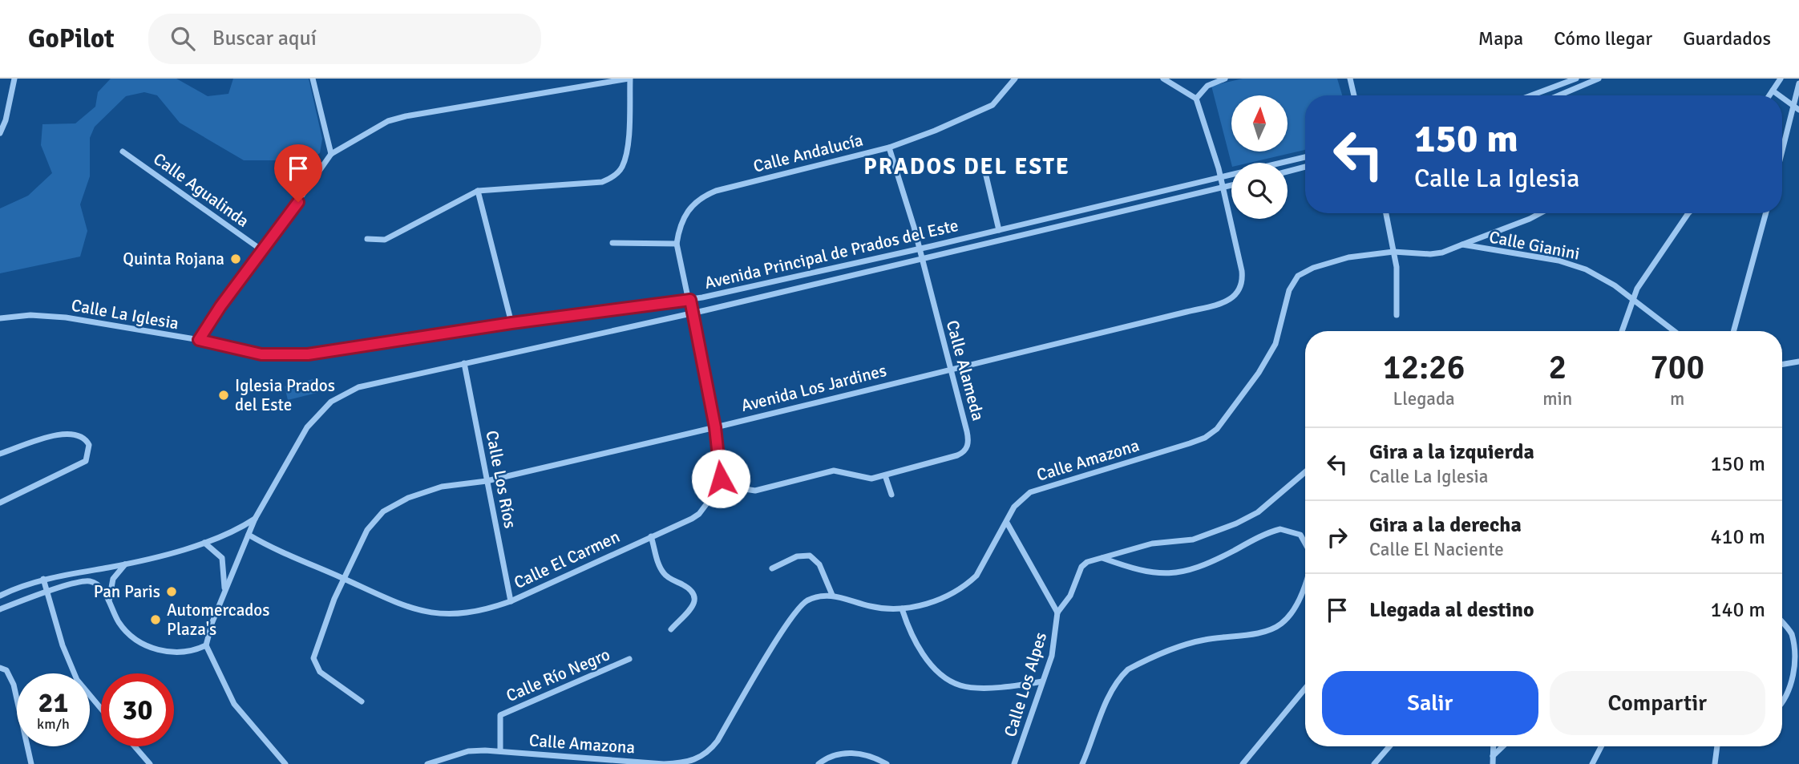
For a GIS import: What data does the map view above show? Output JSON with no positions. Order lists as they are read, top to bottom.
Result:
{
  "streets": {
    "street": [
      "Calle Andalucía",
      "Calle Agualinda",
      "Calle Gianini",
      "Avenida Principal de Prados del Este",
      "Calle La Iglesia",
      "Calle Alameda",
      "Avenida Los Jardines",
      "Calle Amazona",
      "Calle Los Ríos",
      "Calle El Carmen",
      "Calle Río Negro",
      "Calle Los Alpes"
    ]
  },
  "crossings": [
    ["Calle Andalucía", "Avenida Principal de Prados del Este"],
    ["Calle Andalucía", "Calle La Iglesia"],
    ["Calle Andalucía", "Calle Alameda"],
    ["Avenida Principal de Prados del Este", "Calle La Iglesia"],
    ["Avenida Principal de Prados del Este", "Calle Alameda"],
    ["Avenida Principal de Prados del Este", "Avenida Los Jardines"],
    ["Calle Alameda", "Avenida Los Jardines"],
    ["Calle Alameda", "Calle El Carmen"],
    ["Avenida Los Jardines", "Calle Los Ríos"],
    ["Avenida Los Jardines", "Calle El Carmen"],
    ["Calle Amazona", "Calle Río Negro"],
    ["Calle Los Ríos", "Calle El Carmen"]
  ],
  "districts": ["PRADOS DEL ESTE"],
  "places": [
    "Quinta Rojana",
    "Iglesia Prados del Este",
    "Pan Paris",
    "Automercados Plaza's"
  ],
  "north": "top",
  "page": {
    "header": "GoPilot",
    "search": "Buscar aquí",
    "nav": ["Mapa", "Cómo llegar", "Guardados"],
    "turn": ["150 m", "Calle La Iglesia"],
    "eta": [
      "12:26",
      "Llegada",
      "2",
      "min",
      "700",
      "m"
    ],
    "list": [
      {
        "name": "Gira a la izquierda",
        "note": "Calle La Iglesia",
        "value": "150 m"
      },
      {
        "name": "Gira a la derecha",
        "note": "Calle El Naciente",
        "value": "410 m"
      },
      {
        "name": "Llegada al destino",
        "value": "140 m"
      }
    ],
    "buttons": ["Salir", "Compartir"],
    "speed": "21 km/h",
    "limit": "30"
  }
}
